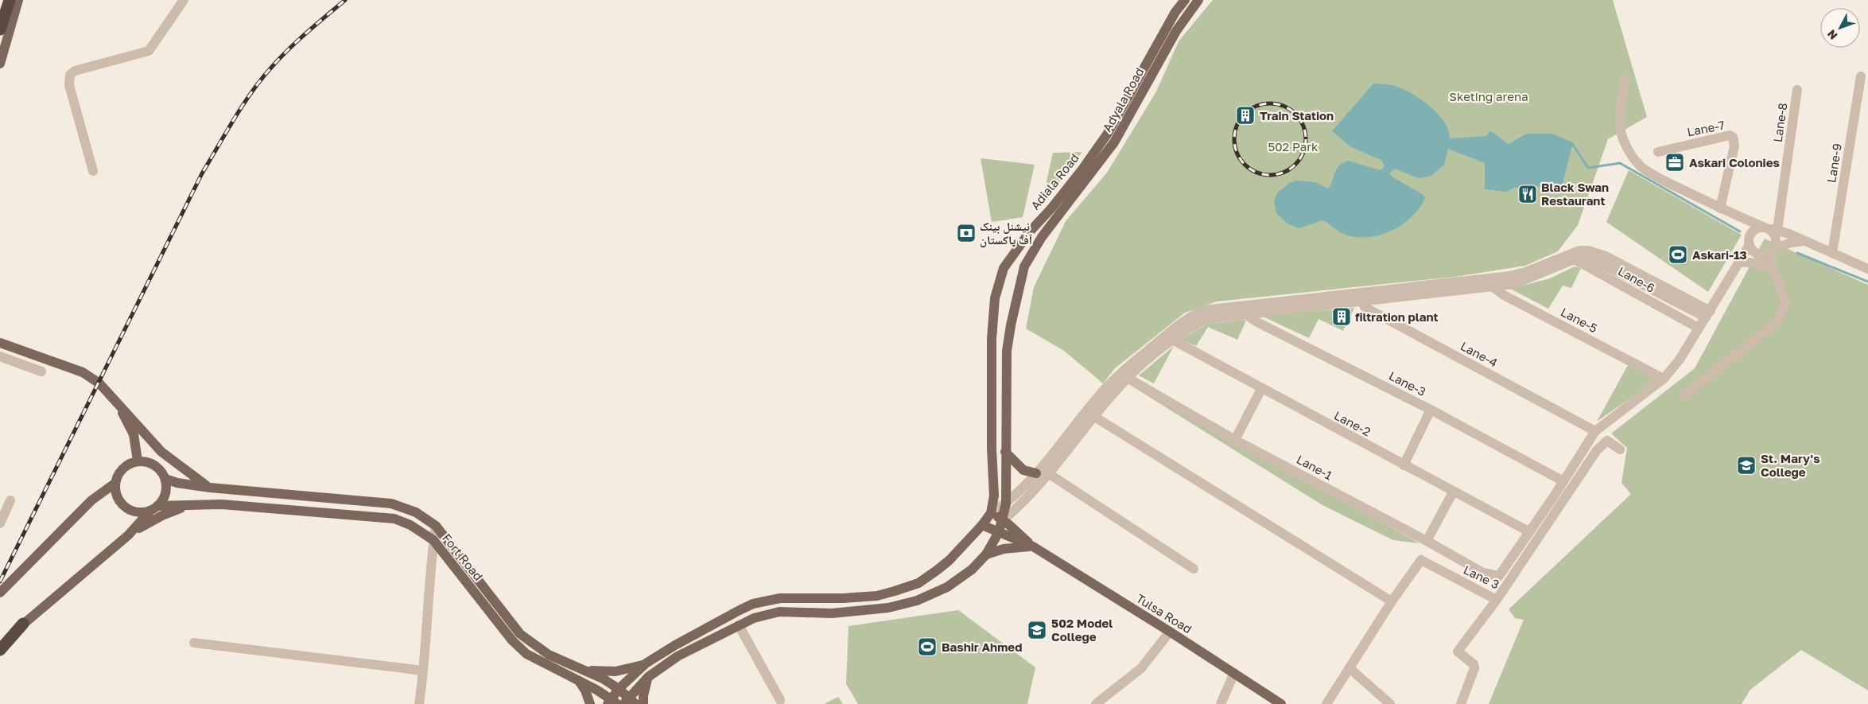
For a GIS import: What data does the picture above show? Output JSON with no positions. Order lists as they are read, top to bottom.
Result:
{
  "streets": {
    "main road": [
      "Adyala Road",
      "Adiala Road",
      "Fort Road",
      "Tulsa Road"
    ],
    "street": [
      "Lane-8",
      "Lane-7",
      "Lane-9",
      "Lane-6",
      "Lane-5",
      "Lane-4",
      "Lane-3",
      "Lane-2",
      "Lane-1",
      "Lane 3"
    ]
  },
  "crossings": [
    ["Adyala Road", "Adiala Road"],
    ["Adiala Road", "Fort Road"],
    ["Adiala Road", "Tulsa Road"],
    ["Lane-2", "Lane-1"]
  ],
  "parks": ["Sketing arena", "502 Park"],
  "places": {
    "building": ["Train Station", "filtration plant"],
    "office": ["Askari Colonies"],
    "restaurant": ["Black Swan Restaurant"],
    "bank": ["نیشنل بینک آف پاکستان"],
    "sports": ["Askari-13", "Bashir Ahmed"],
    "school or university": ["St. Mary's College", "502 Model College"]
  },
  "north": "bottom left"
}
